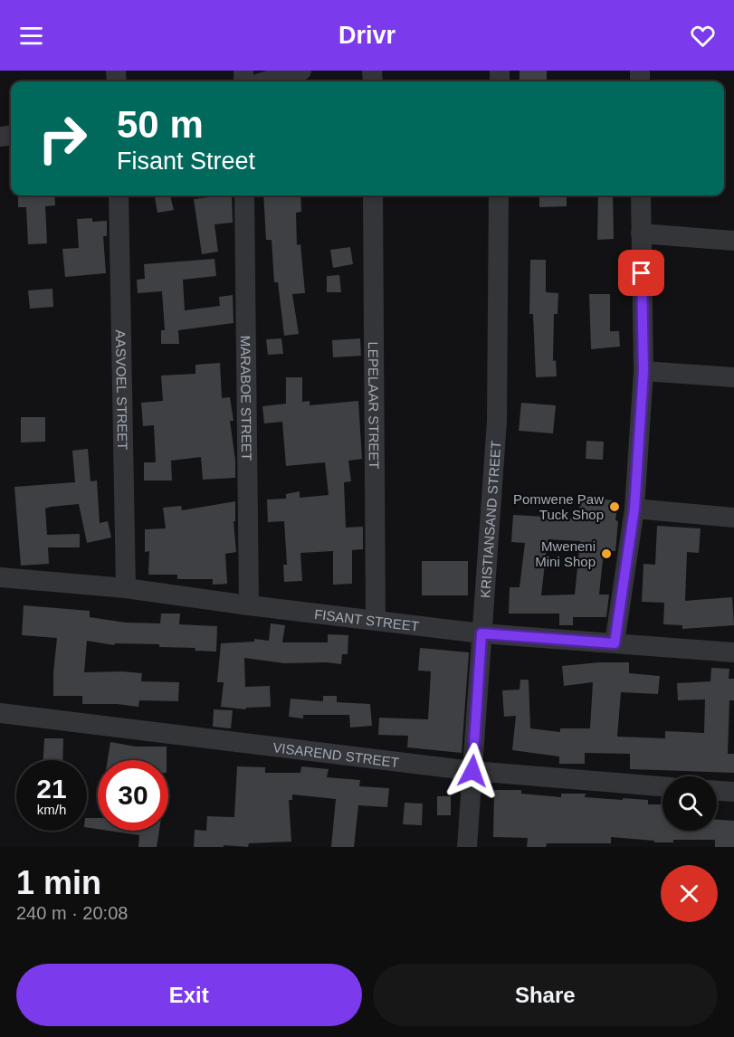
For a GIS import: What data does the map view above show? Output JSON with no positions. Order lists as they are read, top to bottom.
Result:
{
  "streets": {
    "street": [
      "AASVOEL STREET",
      "MARABOE STREET",
      "LEPELAAR STREET",
      "KRISTIANSAND STREET",
      "FISANT STREET",
      "VISAREND STREET"
    ]
  },
  "crossings": [
    ["AASVOEL STREET", "FISANT STREET"],
    ["MARABOE STREET", "FISANT STREET"],
    ["LEPELAAR STREET", "FISANT STREET"],
    ["KRISTIANSAND STREET", "FISANT STREET"],
    ["KRISTIANSAND STREET", "VISAREND STREET"]
  ],
  "places": ["Pomwene Paw Tuck Shop", "Mweneni Mini Shop"],
  "page": {
    "header": "Drivr",
    "turn": ["50 m", "Fisant Street"],
    "speed": "21 km/h",
    "limit": "30",
    "heading": ["1 min", "240 m · 20:08"],
    "buttons": ["Exit", "Share"]
  }
}
